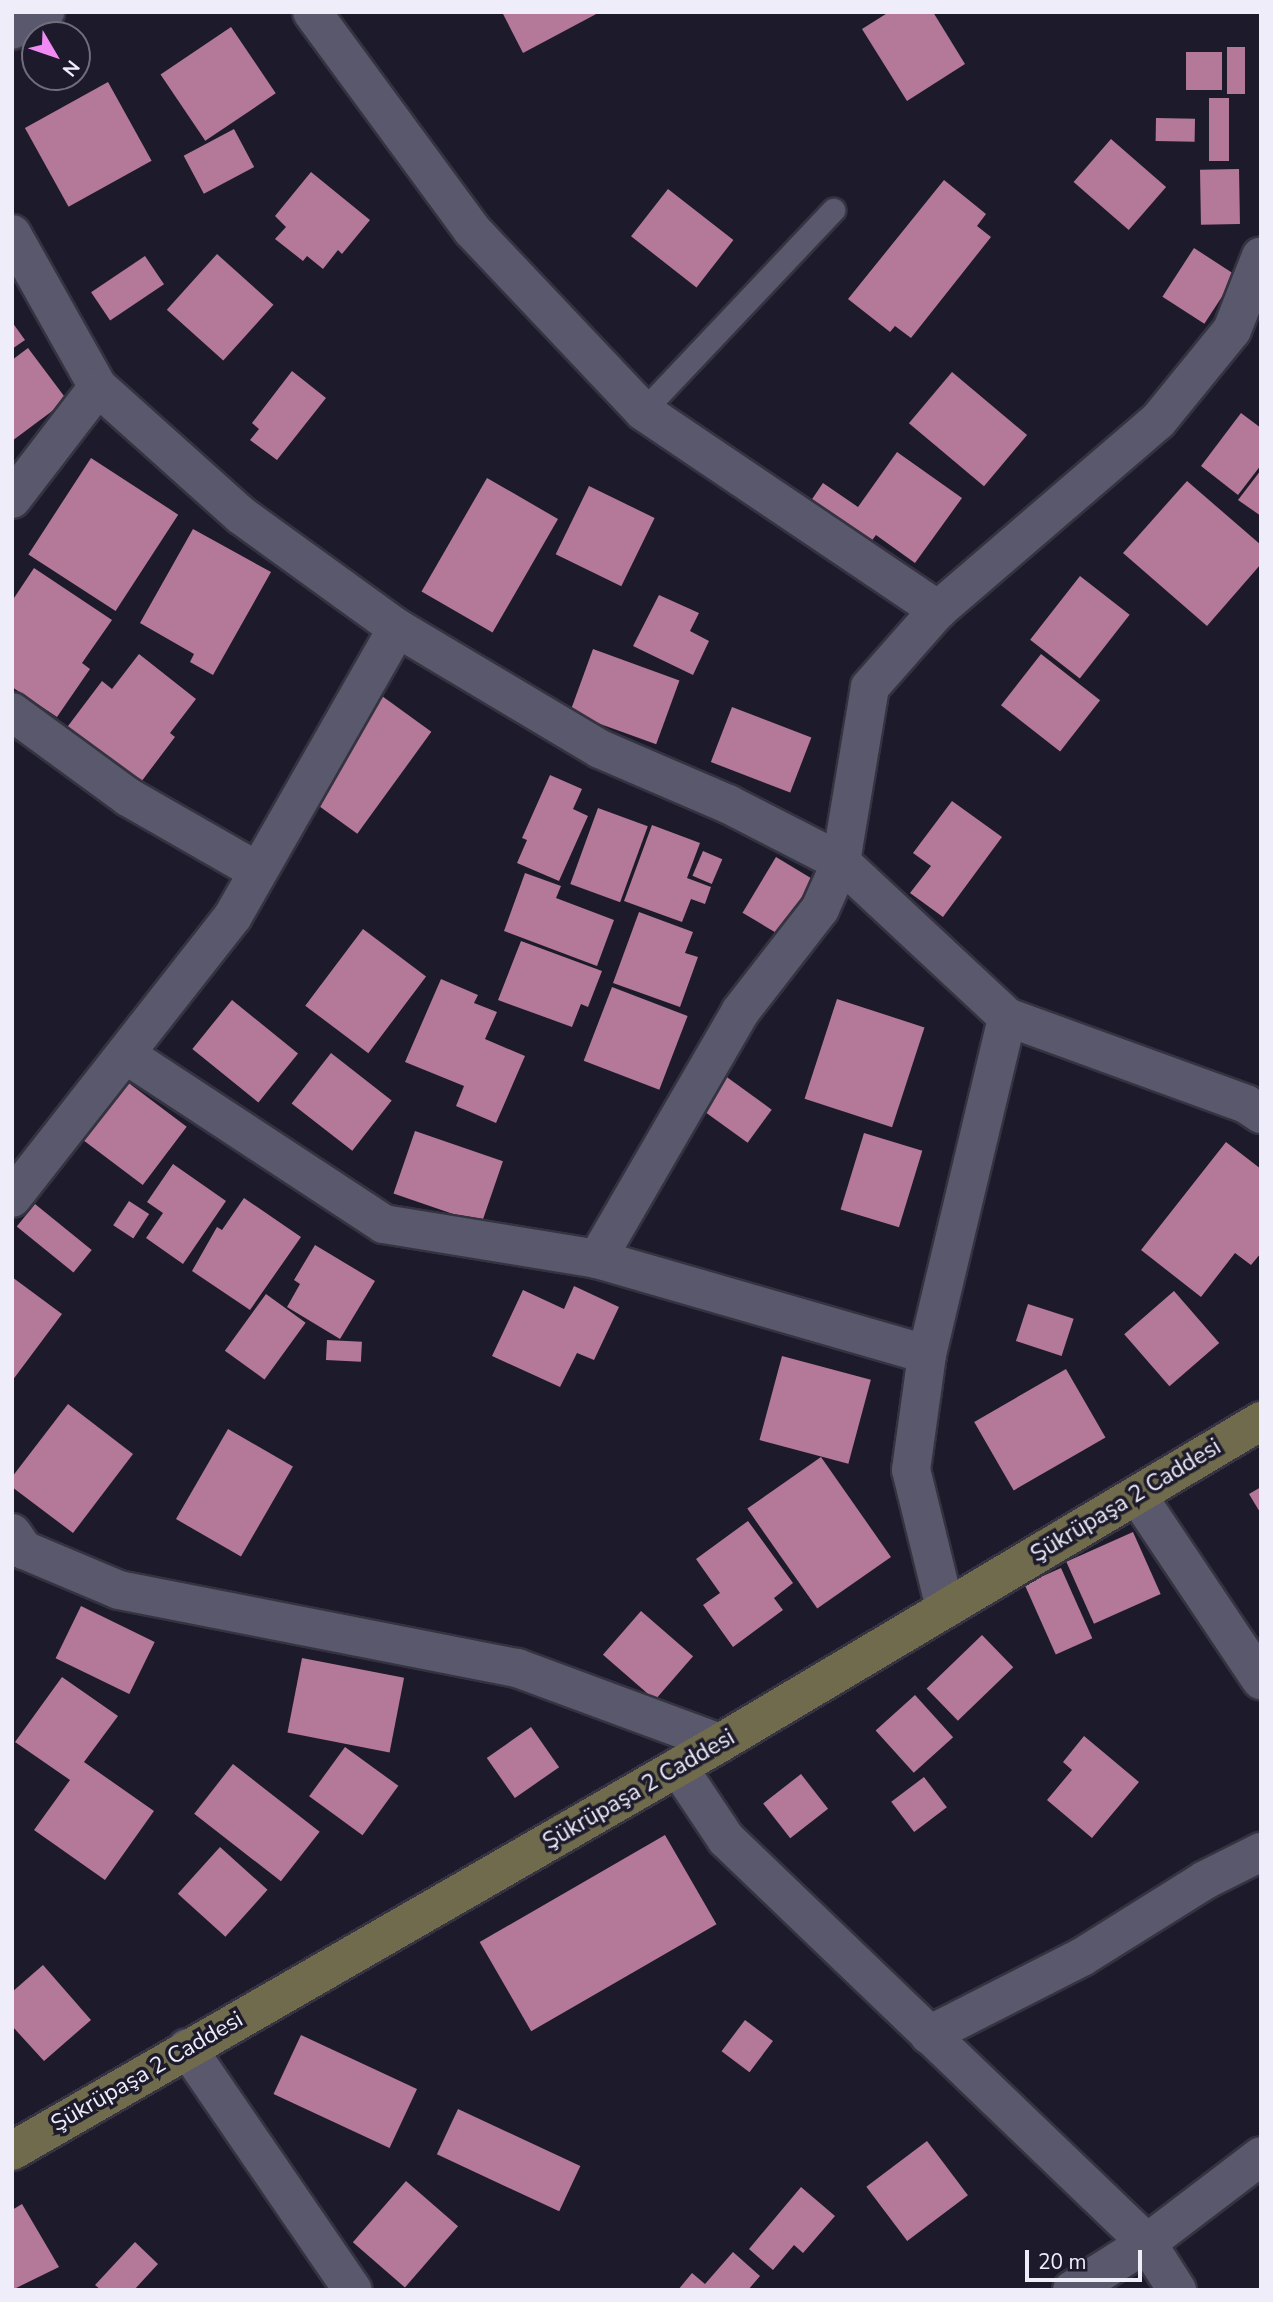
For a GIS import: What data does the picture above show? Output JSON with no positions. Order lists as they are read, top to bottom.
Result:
{
  "streets": {
    "main road": ["Şükrüpaşa 2 Caddesi"]
  },
  "scale_bar": "20 m",
  "north": "bottom right"
}
